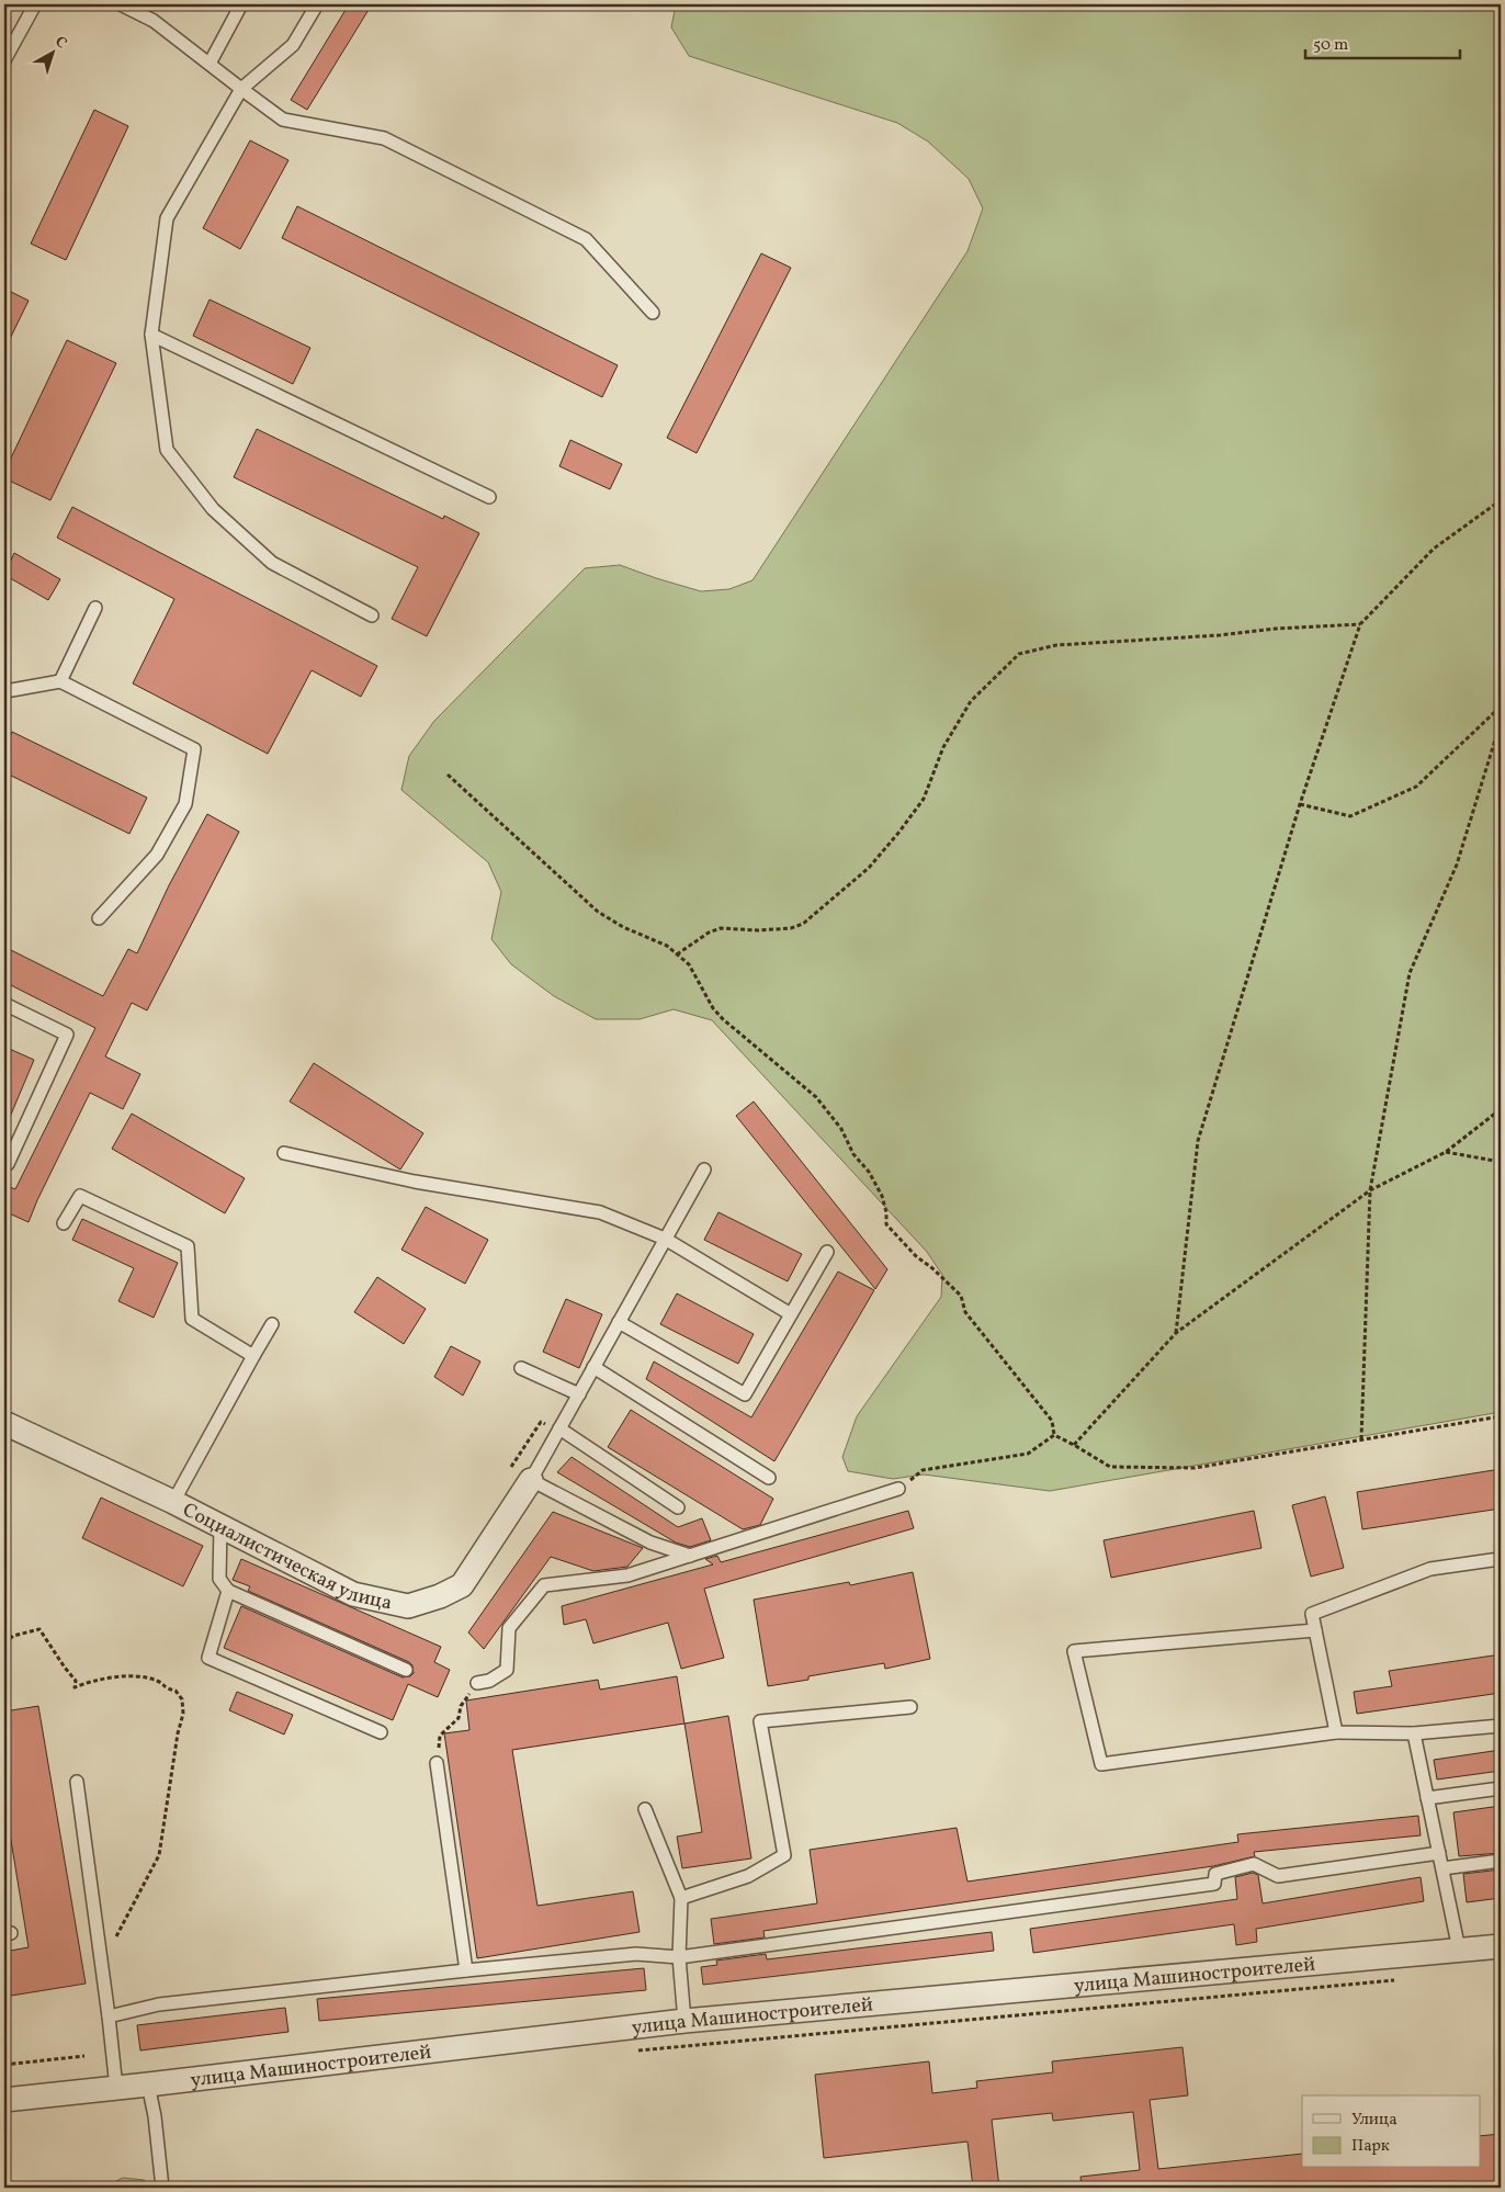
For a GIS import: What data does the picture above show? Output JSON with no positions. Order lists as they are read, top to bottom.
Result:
{
  "streets": {
    "street": ["Социалистическая улица", "улица Машиностроителей"]
  },
  "legend": ["Улица", "Парк"],
  "scale_bar": "50 m",
  "north": "top right"
}
